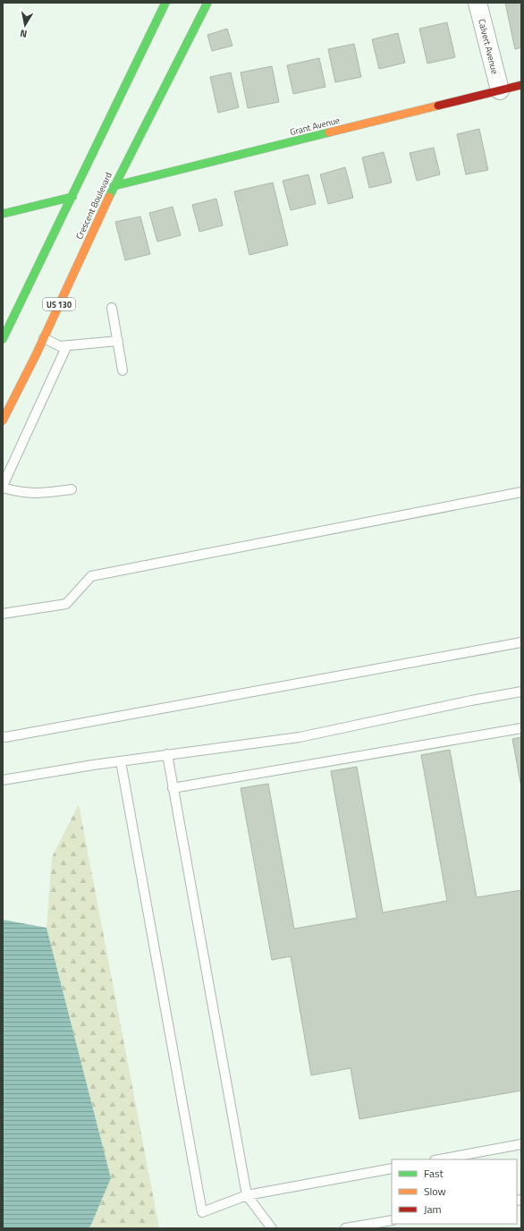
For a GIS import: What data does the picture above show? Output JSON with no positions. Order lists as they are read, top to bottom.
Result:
{
  "streets": {
    "main road": ["Grant Avenue", "Crescent Boulevard", "US 130"],
    "street": ["Calvert Avenue"]
  },
  "crossings": [
    ["Calvert Avenue", "Grant Avenue"],
    ["Grant Avenue", "Crescent Boulevard"]
  ],
  "legend": ["Fast", "Slow", "Jam"],
  "north": "bottom"
}
